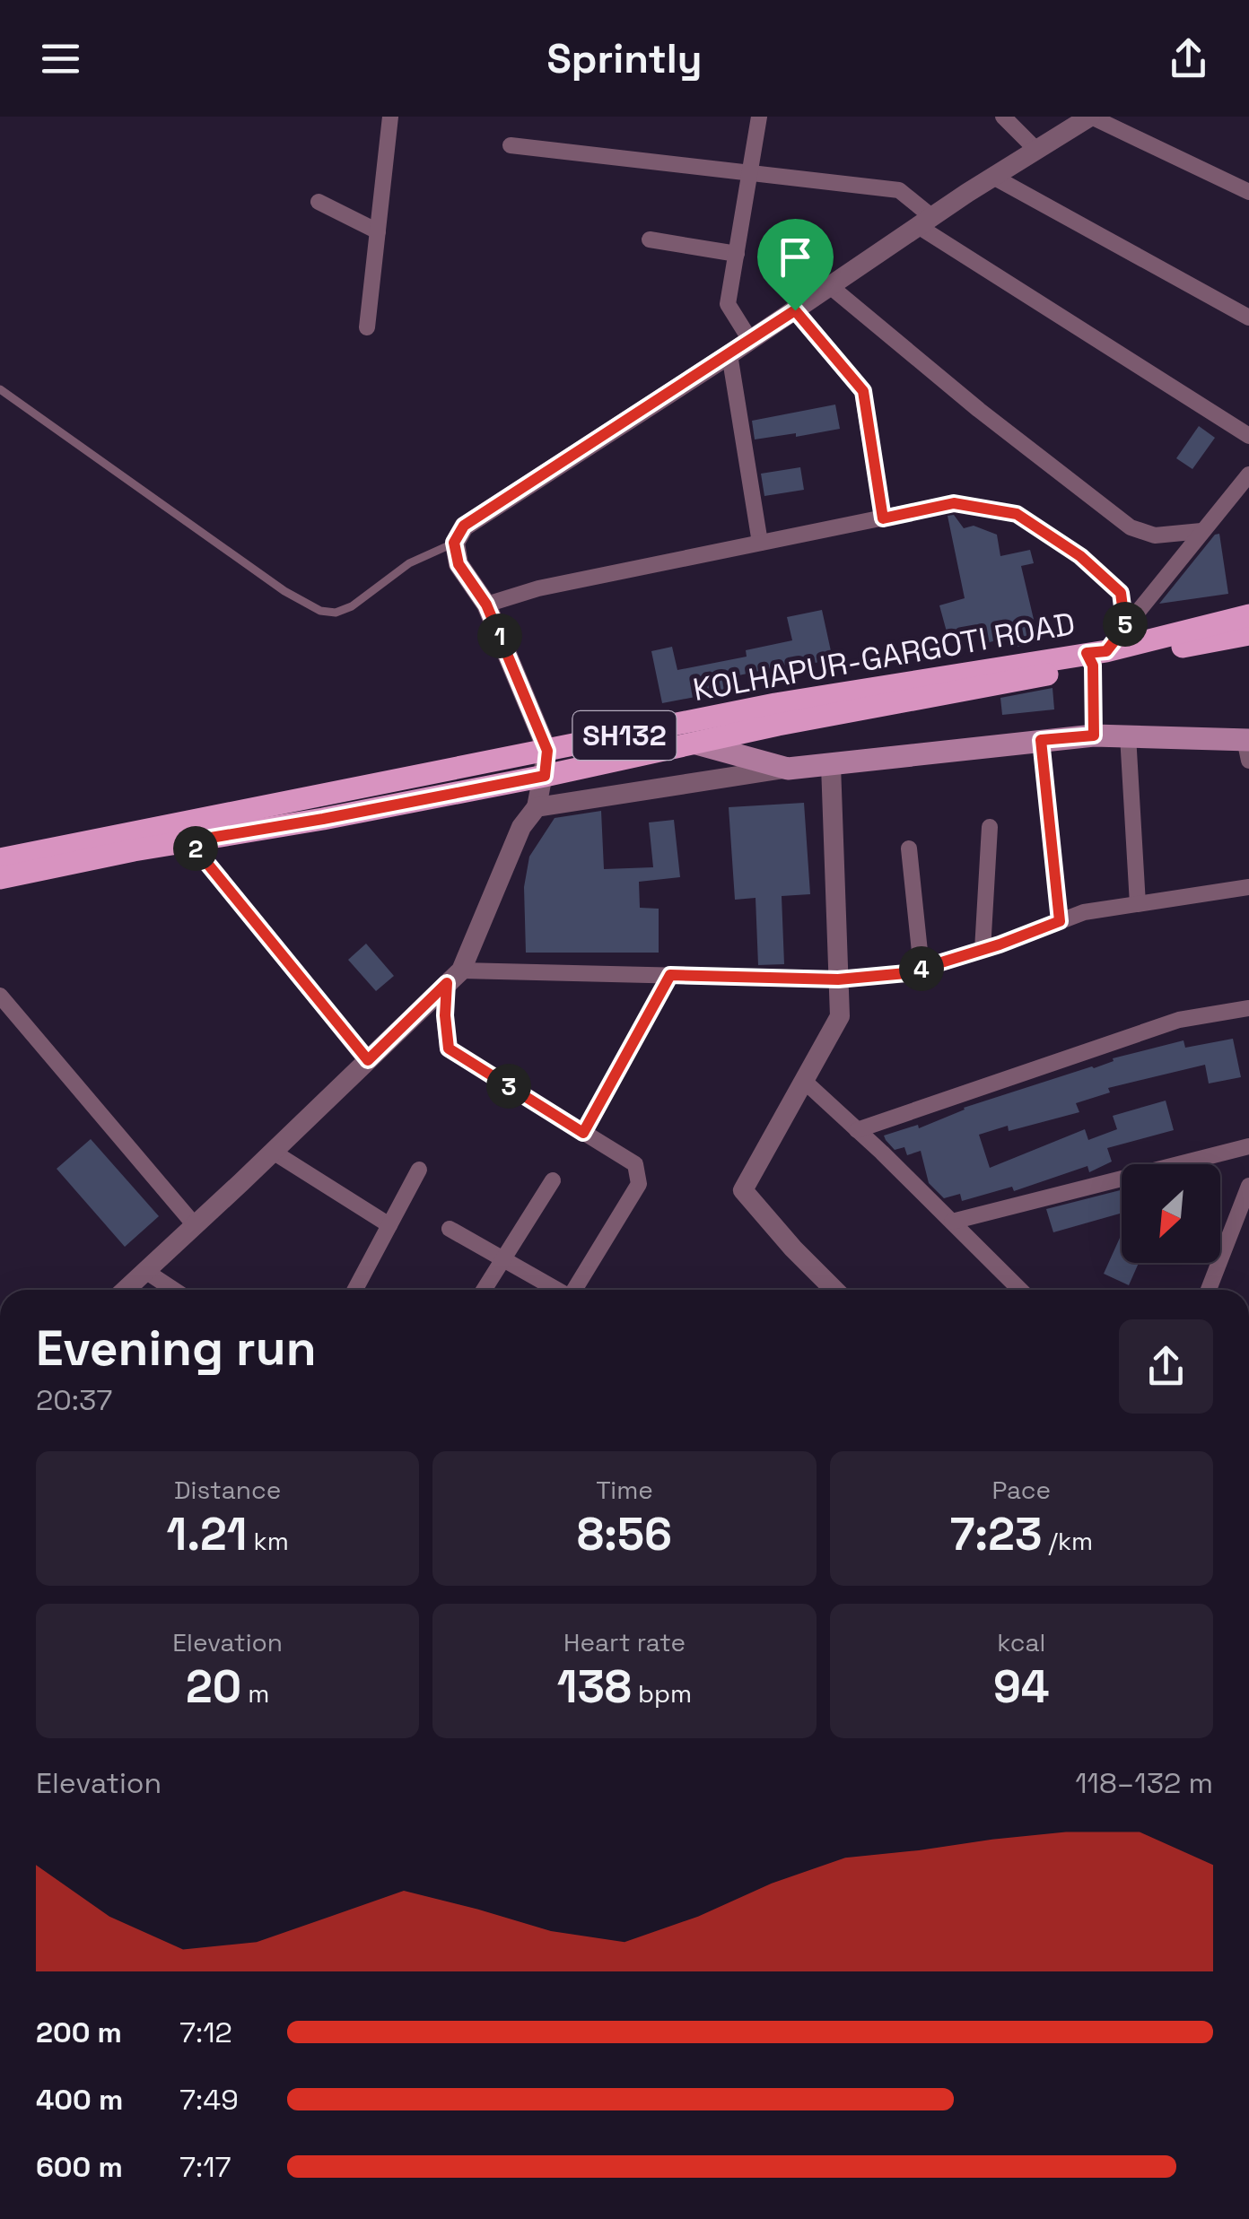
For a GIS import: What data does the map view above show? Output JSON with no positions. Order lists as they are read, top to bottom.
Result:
{
  "streets": {
    "main road": ["KOLHAPUR-GARGOTI ROAD", "SH132"]
  },
  "north": "bottom left",
  "page": {
    "header": "Sprintly",
    "pins": [
      "5",
      "1",
      "2",
      "4",
      "3"
    ],
    "heading": ["Evening run", "20:37"],
    "stats": [
      ["Distance", "1.21 km"],
      ["Time", "8:56"],
      ["Pace", "7:23 /km"],
      ["Elevation", "20 m"],
      ["Heart rate", "138 bpm"],
      ["kcal", "94"]
    ],
    "chart": ["Elevation", "118–132 m"],
    "list": [
      {
        "name": "200 m",
        "note": "7:12"
      },
      {
        "name": "400 m",
        "note": "7:49"
      },
      {
        "name": "600 m",
        "note": "7:17"
      }
    ]
  }
}
